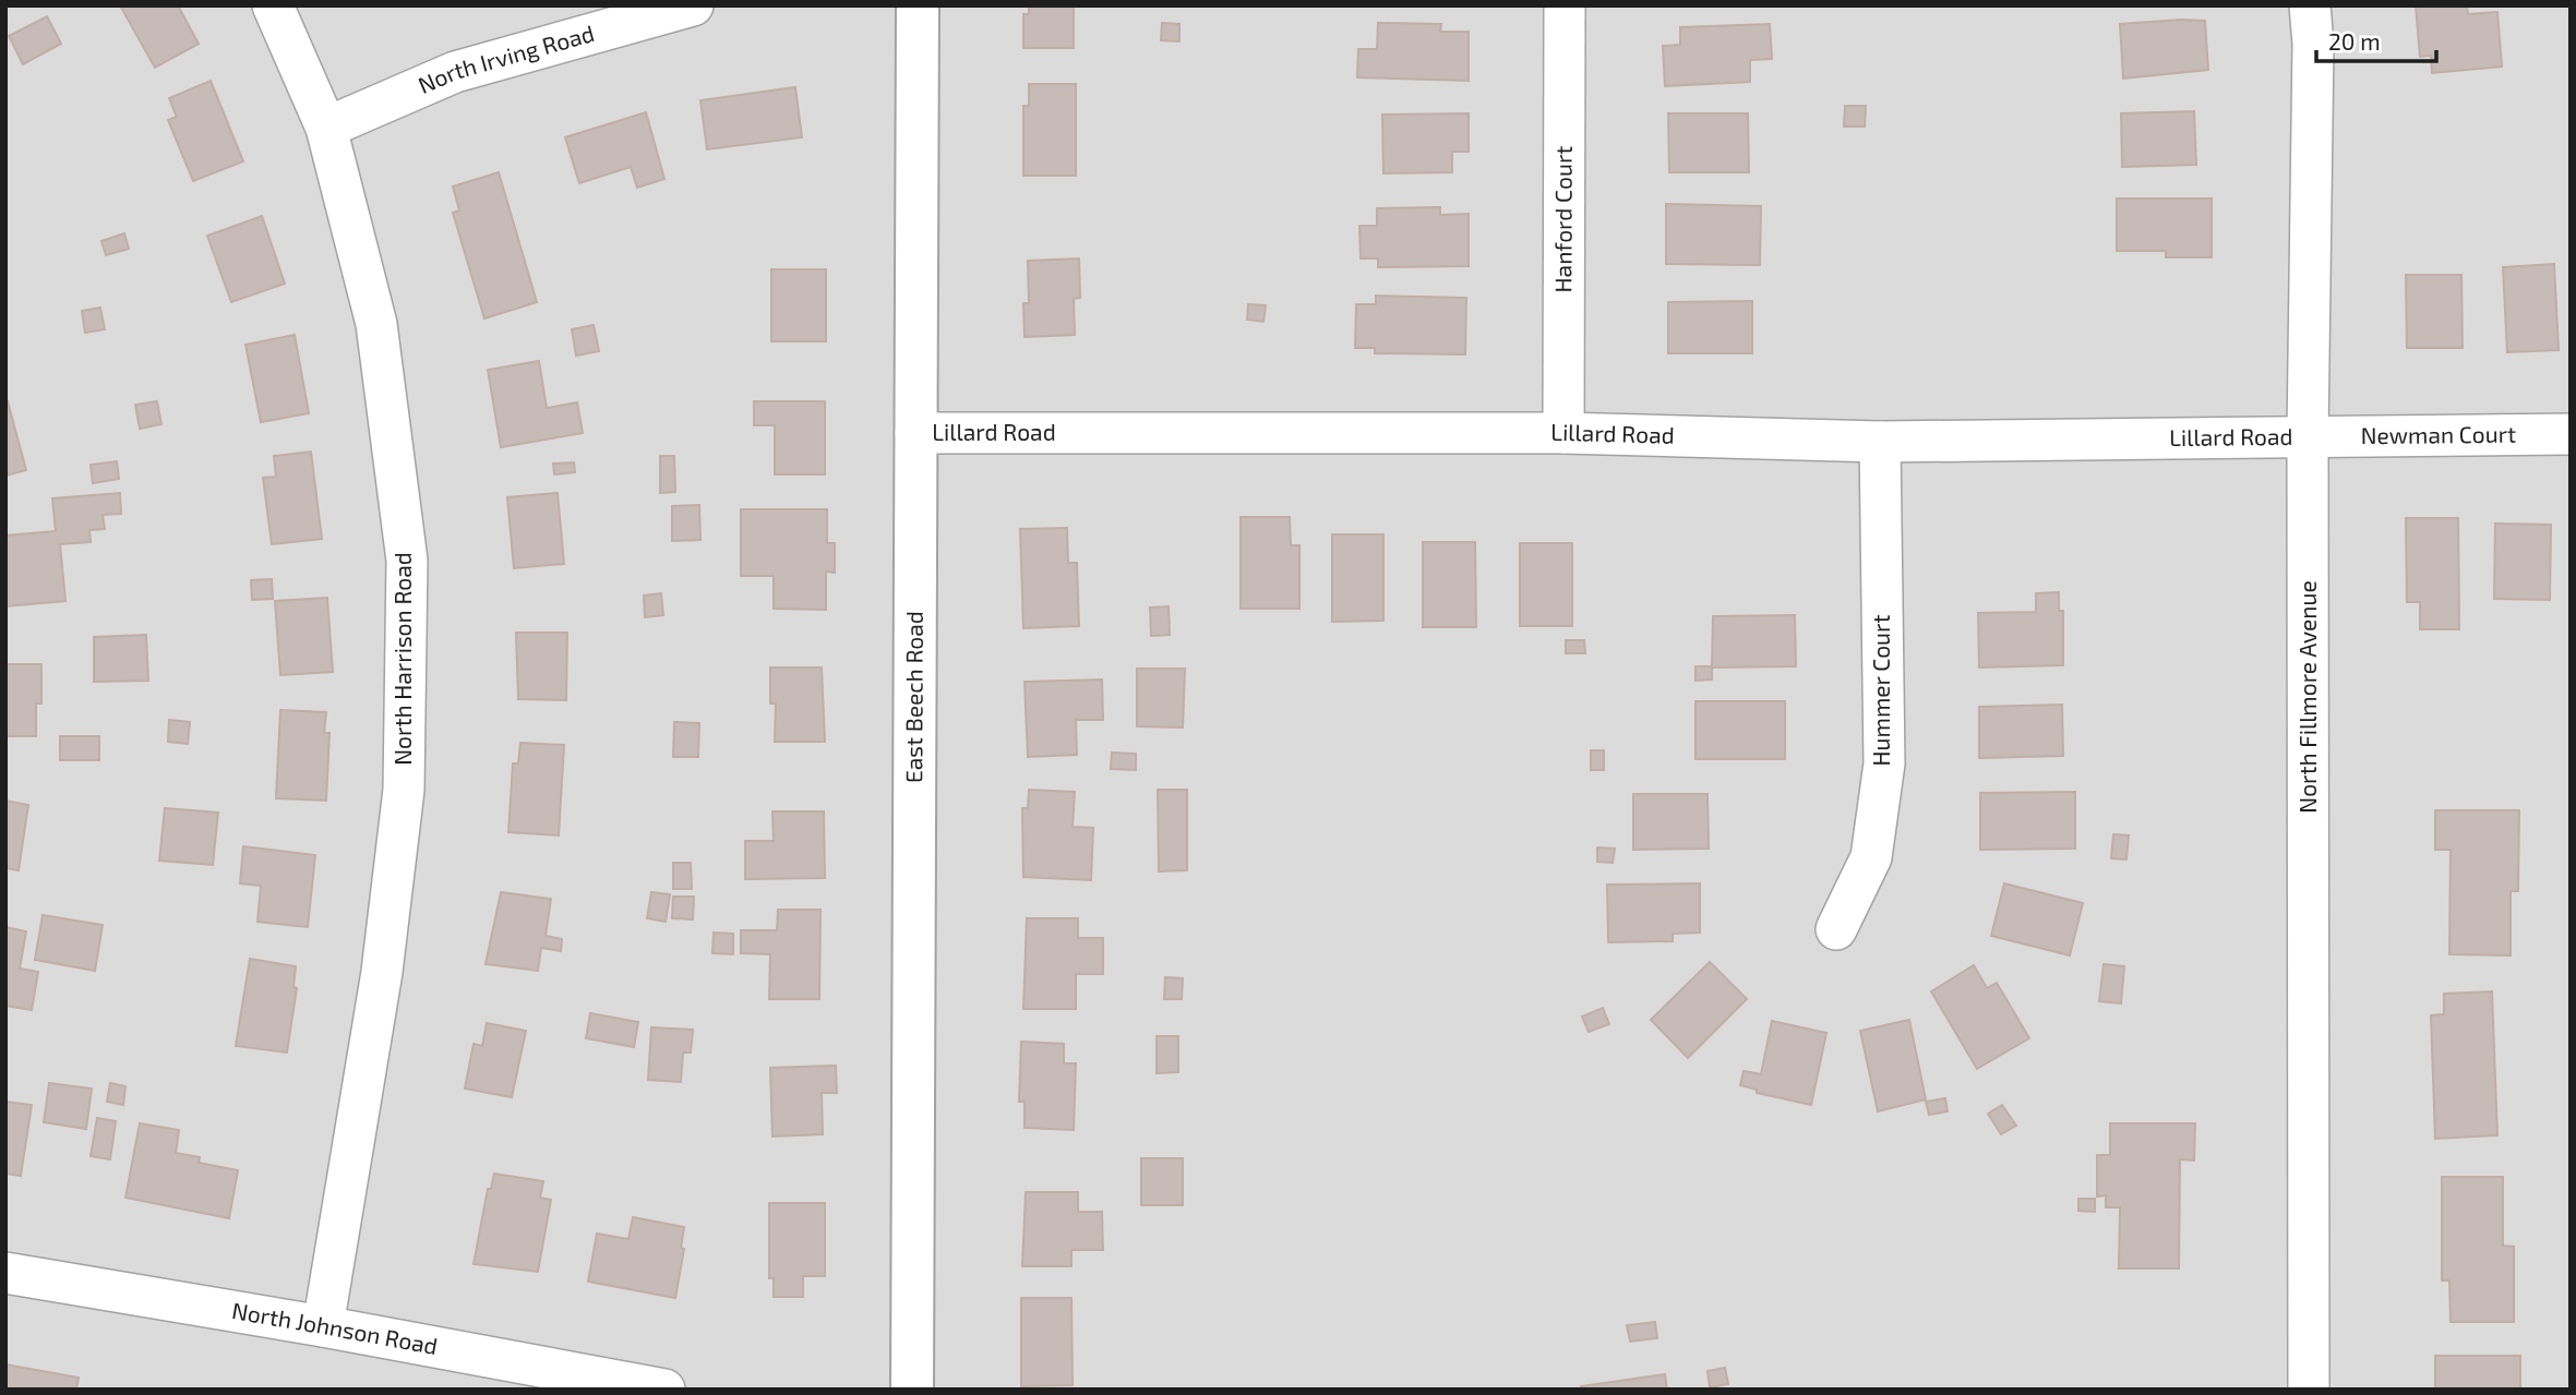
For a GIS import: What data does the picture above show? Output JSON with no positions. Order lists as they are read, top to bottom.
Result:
{
  "streets": {
    "street": [
      "North Irving Road",
      "Hanford Court",
      "Lillard Road",
      "Newman Court",
      "North Harrison Road",
      "Hummer Court",
      "East Beech Road",
      "North Fillmore Avenue",
      "North Johnson Road"
    ]
  },
  "crossings": [
    ["North Irving Road", "North Harrison Road"],
    ["Hanford Court", "Lillard Road"],
    ["Lillard Road", "Newman Court"],
    ["Lillard Road", "Hummer Court"],
    ["Lillard Road", "East Beech Road"],
    ["Lillard Road", "North Fillmore Avenue"],
    ["Newman Court", "North Fillmore Avenue"],
    ["North Harrison Road", "North Johnson Road"]
  ],
  "scale_bar": "20 m"
}
